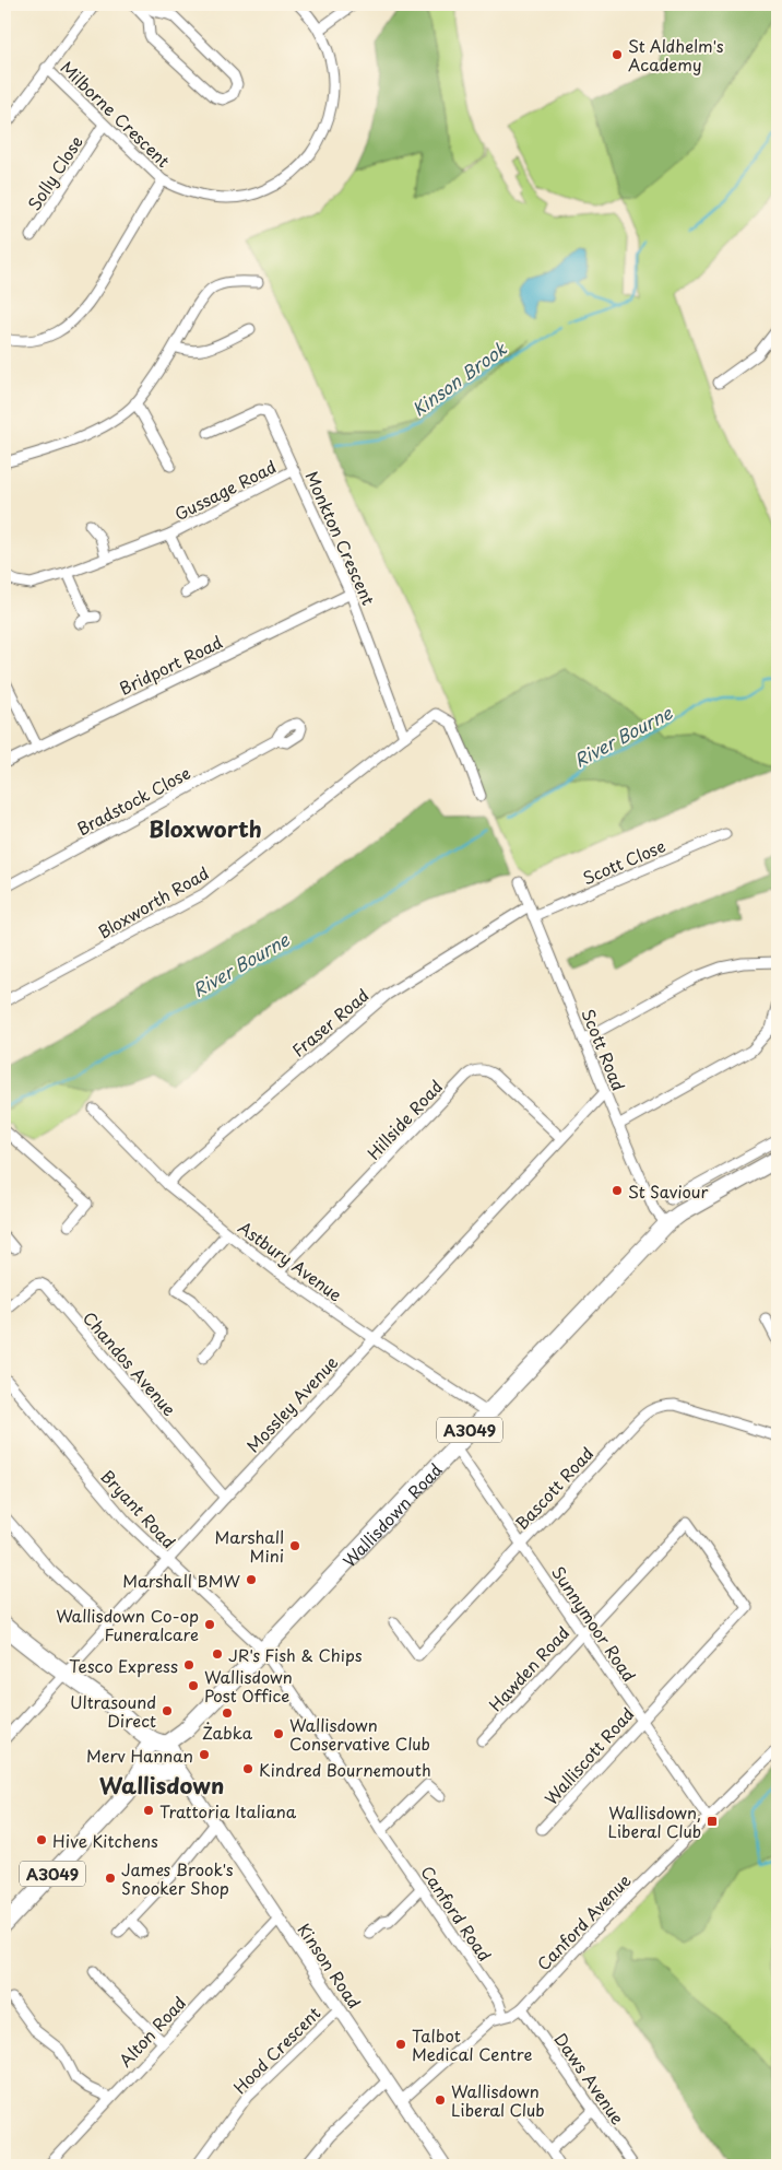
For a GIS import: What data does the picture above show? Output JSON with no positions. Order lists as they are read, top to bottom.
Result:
{
  "streets": {
    "main road": ["A3049", "Wallisdown Road"],
    "street": [
      "Milborne Crescent",
      "Solly Close",
      "Gussage Road",
      "Monkton Crescent",
      "Bridport Road",
      "Bradstock Close",
      "Scott Close",
      "Bloxworth Road",
      "Fraser Road",
      "Scott Road",
      "Hillside Road",
      "Astbury Avenue",
      "Chandos Avenue",
      "Mossley Avenue",
      "Bascott Road",
      "Bryant Road",
      "Sunnymoor Road",
      "Hawden Road",
      "Walliscott Road",
      "Canford Road",
      "Canford Avenue",
      "Kinson Road",
      "Alton Road",
      "Hood Crescent",
      "Daws Avenue"
    ]
  },
  "crossings": [
    ["Milborne Crescent", "Solly Close"],
    ["Gussage Road", "Monkton Crescent"],
    ["Monkton Crescent", "Bridport Road"],
    ["Monkton Crescent", "Bloxworth Road"],
    ["Scott Close", "Scott Road"],
    ["Fraser Road", "Scott Road"],
    ["Fraser Road", "Astbury Avenue"],
    ["Scott Road", "Mossley Avenue"],
    ["Scott Road", "Wallisdown Road"],
    ["Hillside Road", "Astbury Avenue"],
    ["Hillside Road", "Mossley Avenue"],
    ["Astbury Avenue", "Mossley Avenue"],
    ["Astbury Avenue", "Wallisdown Road"],
    ["Chandos Avenue", "Mossley Avenue"],
    ["Mossley Avenue", "Bryant Road"],
    ["Bascott Road", "Sunnymoor Road"],
    ["Bryant Road", "Wallisdown Road"],
    ["Bryant Road", "Canford Road"],
    ["Wallisdown Road", "Sunnymoor Road"],
    ["Wallisdown Road", "Canford Road"],
    ["Wallisdown Road", "Kinson Road"],
    ["Sunnymoor Road", "Hawden Road"],
    ["Sunnymoor Road", "Walliscott Road"],
    ["Sunnymoor Road", "Canford Avenue"],
    ["Hawden Road", "Walliscott Road"],
    ["Canford Road", "Canford Avenue"],
    ["Canford Avenue", "Kinson Road"],
    ["Canford Avenue", "Daws Avenue"],
    ["Kinson Road", "Alton Road"],
    ["Kinson Road", "Hood Crescent"]
  ],
  "districts": ["Bloxworth", "Wallisdown"],
  "water": ["Kinson Brook", "River Bourne"],
  "places": {
    "other": [
      "St Aldhelm's Academy",
      "St Saviour",
      "Marshall Mini",
      "Marshall BMW",
      "Wallisdown Co-op Funeralcare",
      "JR's Fish & Chips",
      "Tesco Express",
      "Wallisdown Post Office",
      "Ultrasound Direct",
      "Żabka",
      "Wallisdown Conservative Club",
      "Merv Hannan",
      "Kindred Bournemouth",
      "Trattoria Italiana",
      "Hive Kitchens",
      "James Brook's Snooker Shop",
      "Talbot Medical Centre",
      "Wallisdown Liberal Club"
    ],
    "transit": ["Wallisdown, Liberal Club"]
  }
}
